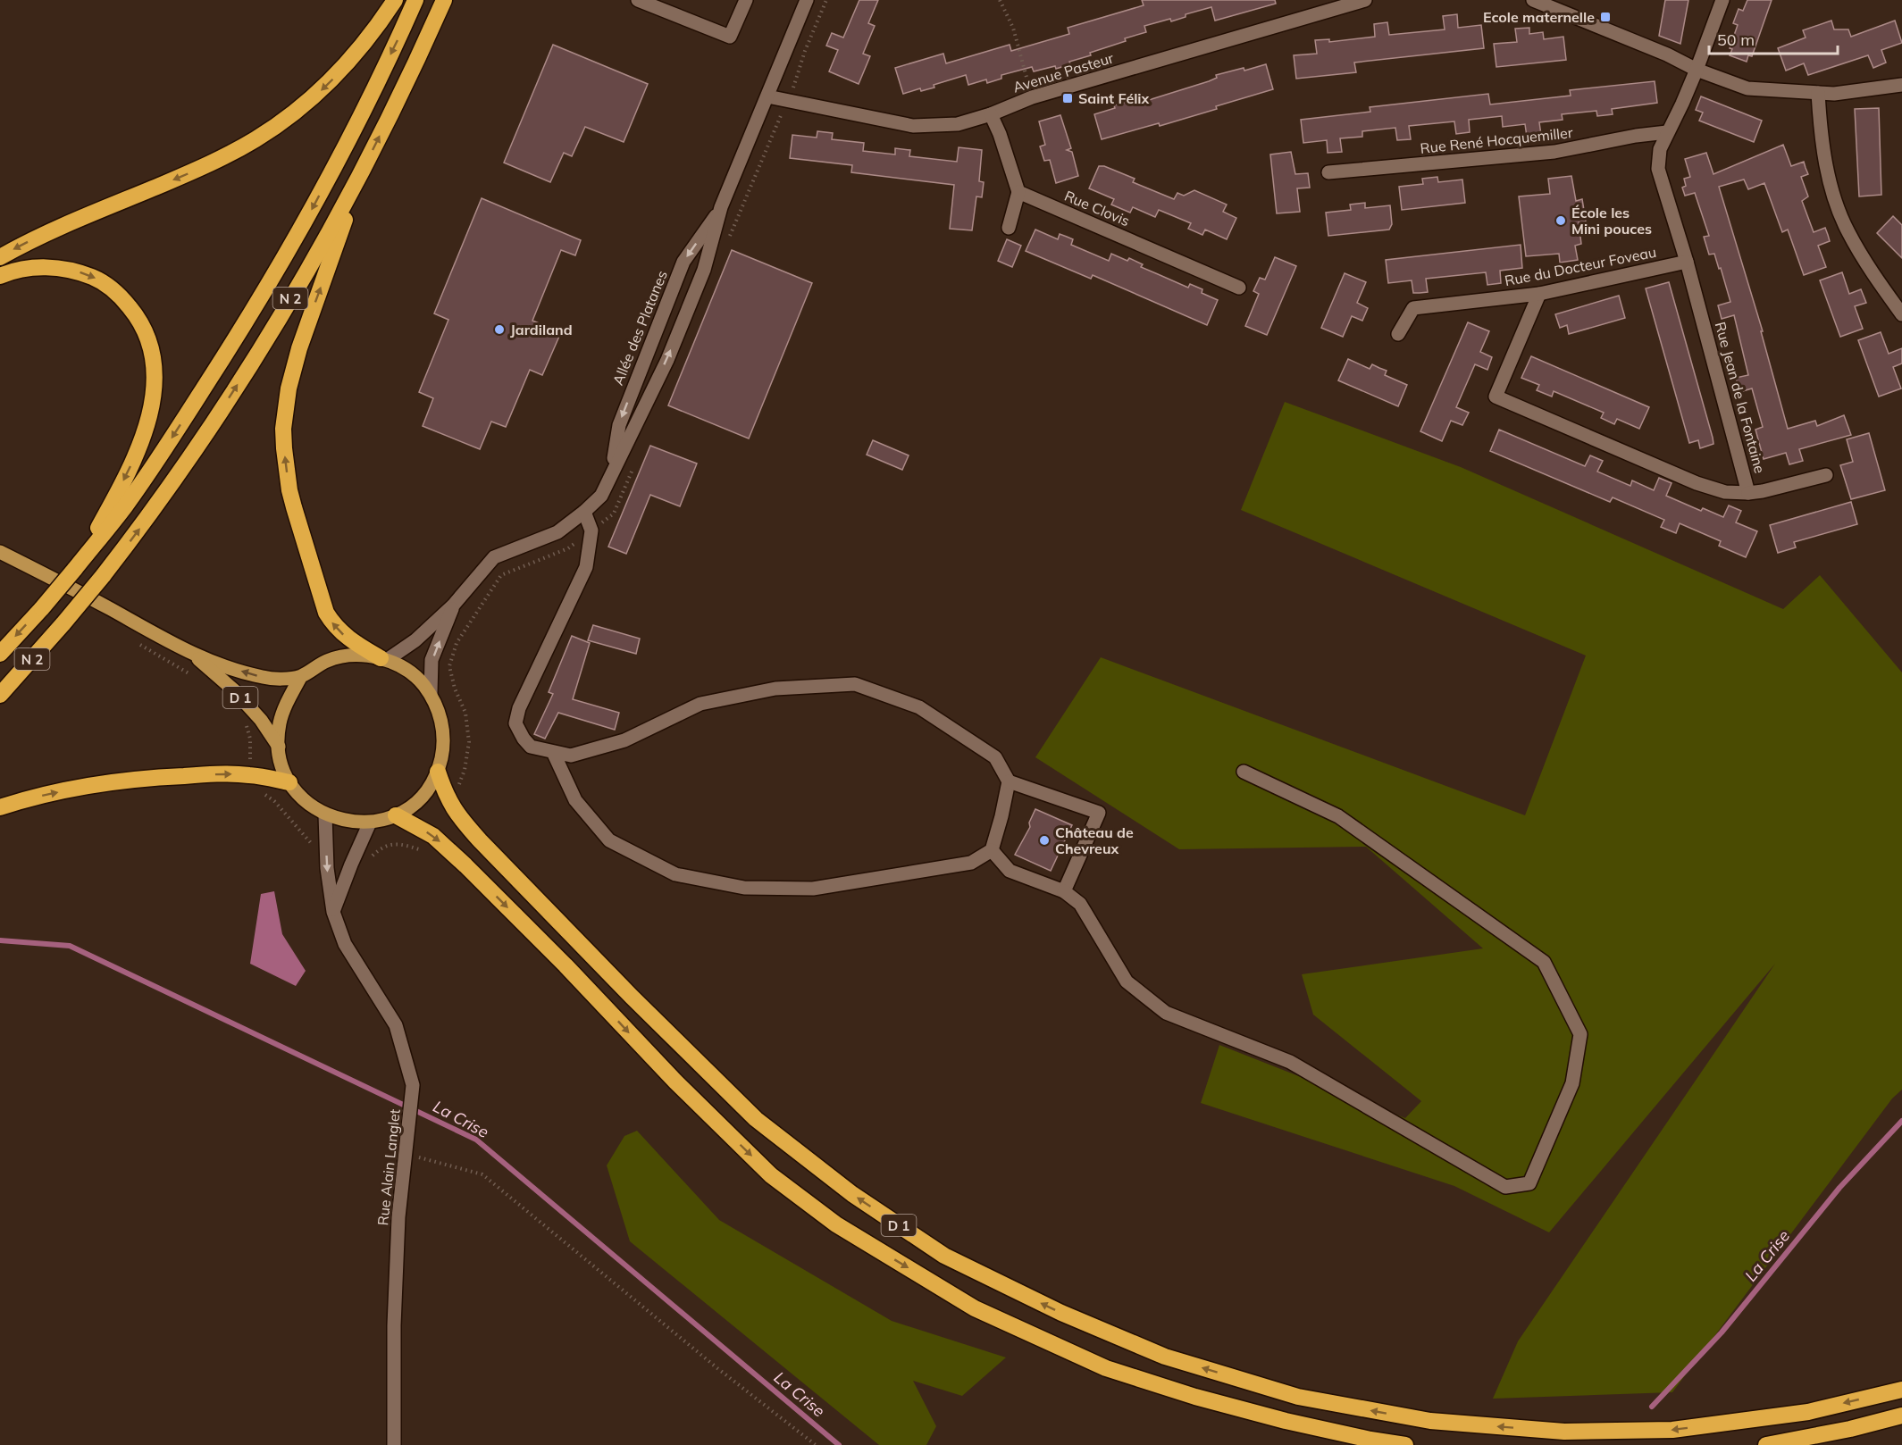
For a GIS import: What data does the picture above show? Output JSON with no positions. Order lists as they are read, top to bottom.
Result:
{
  "streets": {
    "highway": ["N 2", "D 1"],
    "street": [
      "Avenue Pasteur",
      "Rue René Hocquemiller",
      "Rue Clovis",
      "Rue du Docteur Foveau",
      "Allée des Platanes",
      "Rue Jean de la Fontaine",
      "Rue Alain Langlet"
    ]
  },
  "crossings": [
    ["Avenue Pasteur", "Allée des Platanes"],
    ["Rue René Hocquemiller", "Rue Jean de la Fontaine"],
    ["Rue du Docteur Foveau", "Rue Jean de la Fontaine"],
    ["Allée des Platanes", "D 1"],
    ["Allée des Platanes", "Rue Alain Langlet"],
    ["D 1", "Rue Alain Langlet"]
  ],
  "water": ["La Crise"],
  "places": {
    "transit": ["Ecole maternelle", "Saint Félix"],
    "other": ["École les Mini pouces", "Jardiland", "Château de Chevreux"]
  },
  "scale_bar": "50 m"
}
